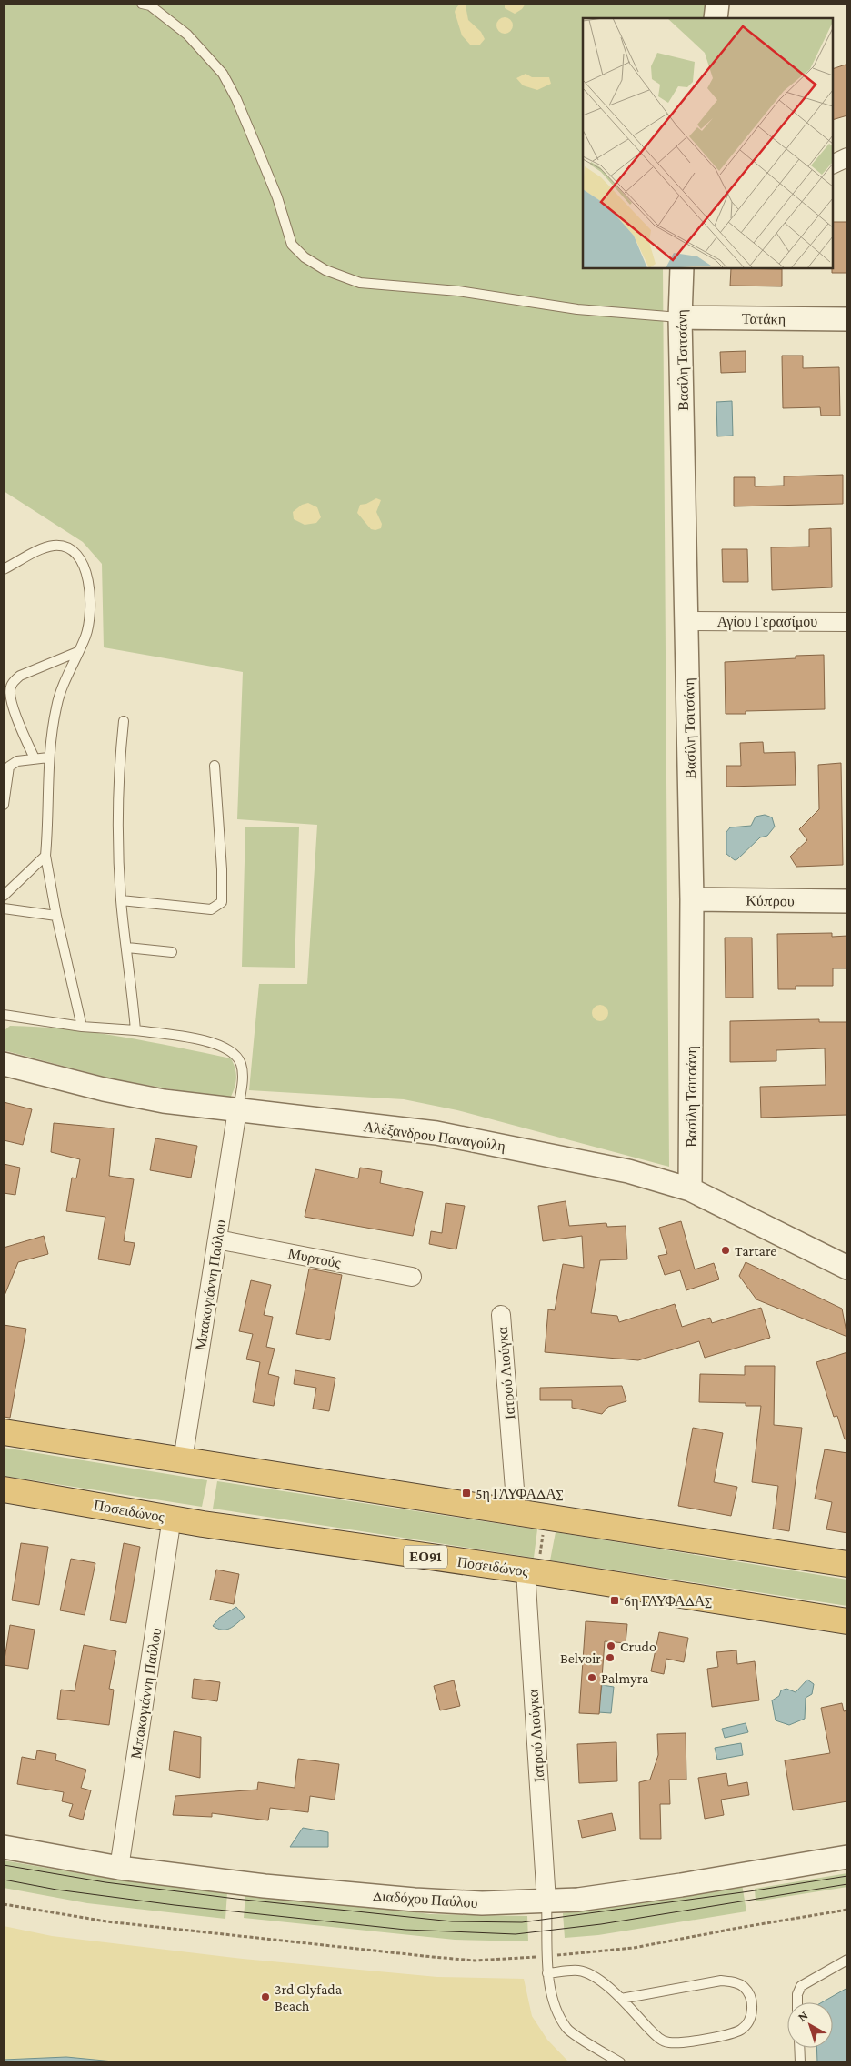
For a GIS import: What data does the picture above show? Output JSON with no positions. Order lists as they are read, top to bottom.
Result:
{
  "streets": {
    "highway": ["Ποσειδώνος", "ΕΟ91"],
    "street": [
      "Τατάκη",
      "Βασίλη Τσιτσάνη",
      "Αγίου Γερασίμου",
      "Κύπρου",
      "Αλέξανδρου Παναγούλη",
      "Μυρτούς",
      "Μπακογιάννη Παύλου",
      "Ιατρού Λιούγκα",
      "Διαδόχου Παύλου"
    ]
  },
  "crossings": [
    ["Τατάκη", "Βασίλη Τσιτσάνη"],
    ["Βασίλη Τσιτσάνη", "Αγίου Γερασίμου"],
    ["Βασίλη Τσιτσάνη", "Κύπρου"],
    ["Βασίλη Τσιτσάνη", "Αλέξανδρου Παναγούλη"],
    ["Αλέξανδρου Παναγούλη", "Μπακογιάννη Παύλου"],
    ["Μυρτούς", "Μπακογιάννη Παύλου"],
    ["Μπακογιάννη Παύλου", "Ποσειδώνος"],
    ["Μπακογιάννη Παύλου", "Διαδόχου Παύλου"],
    ["Ιατρού Λιούγκα", "Ποσειδώνος"],
    ["Ιατρού Λιούγκα", "Διαδόχου Παύλου"]
  ],
  "places": {
    "other": [
      "Tartare",
      "Crudo",
      "Belvoir",
      "Palmyra",
      "3rd Glyfada Beach"
    ],
    "transit": ["5η ΓΛΥΦΑΔΑΣ", "6η ΓΛΥΦΑΔΑΣ"]
  },
  "north": "top left"
}
